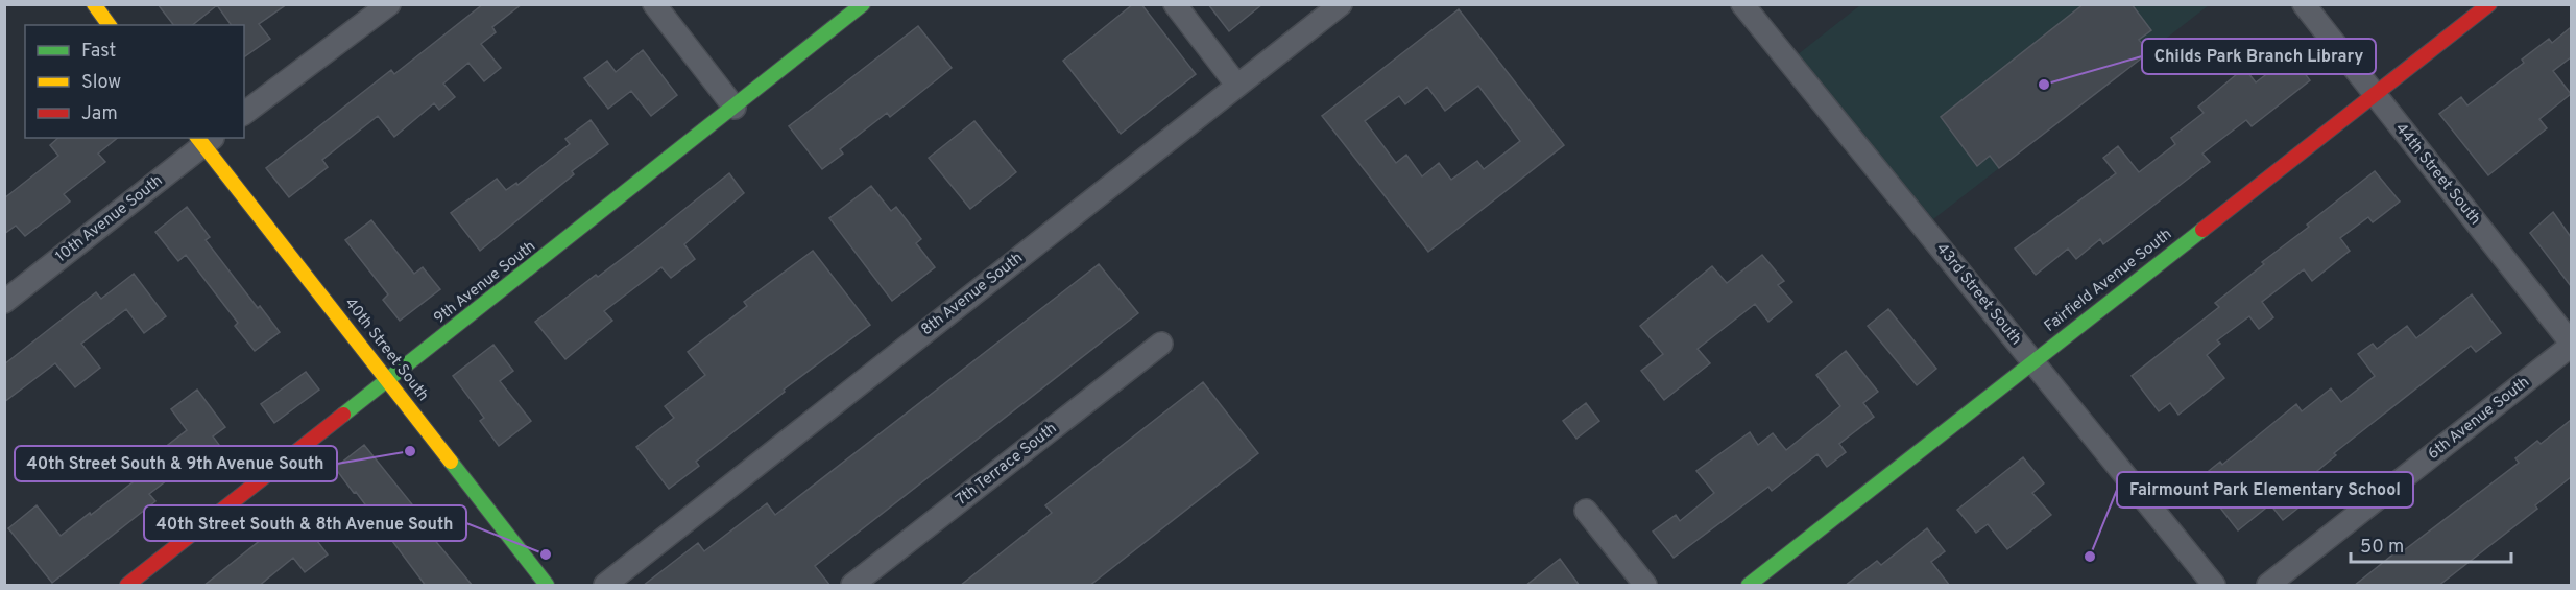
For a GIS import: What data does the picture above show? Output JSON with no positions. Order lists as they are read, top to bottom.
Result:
{
  "streets": {
    "street": [
      "44th Street South",
      "10th Avenue South",
      "Fairfield Avenue South",
      "9th Avenue South",
      "8th Avenue South",
      "43rd Street South",
      "40th Street South",
      "6th Avenue South",
      "7th Terrace South"
    ]
  },
  "crossings": [
    ["44th Street South", "Fairfield Avenue South"],
    ["44th Street South", "6th Avenue South"],
    ["10th Avenue South", "40th Street South"],
    ["Fairfield Avenue South", "43rd Street South"],
    ["9th Avenue South", "40th Street South"]
  ],
  "places": [
    "Childs Park Branch Library",
    "40th Street South & 9th Avenue South",
    "40th Street South & 8th Avenue South",
    "Fairmount Park Elementary School"
  ],
  "legend": ["Fast", "Slow", "Jam"],
  "scale_bar": "50 m"
}
